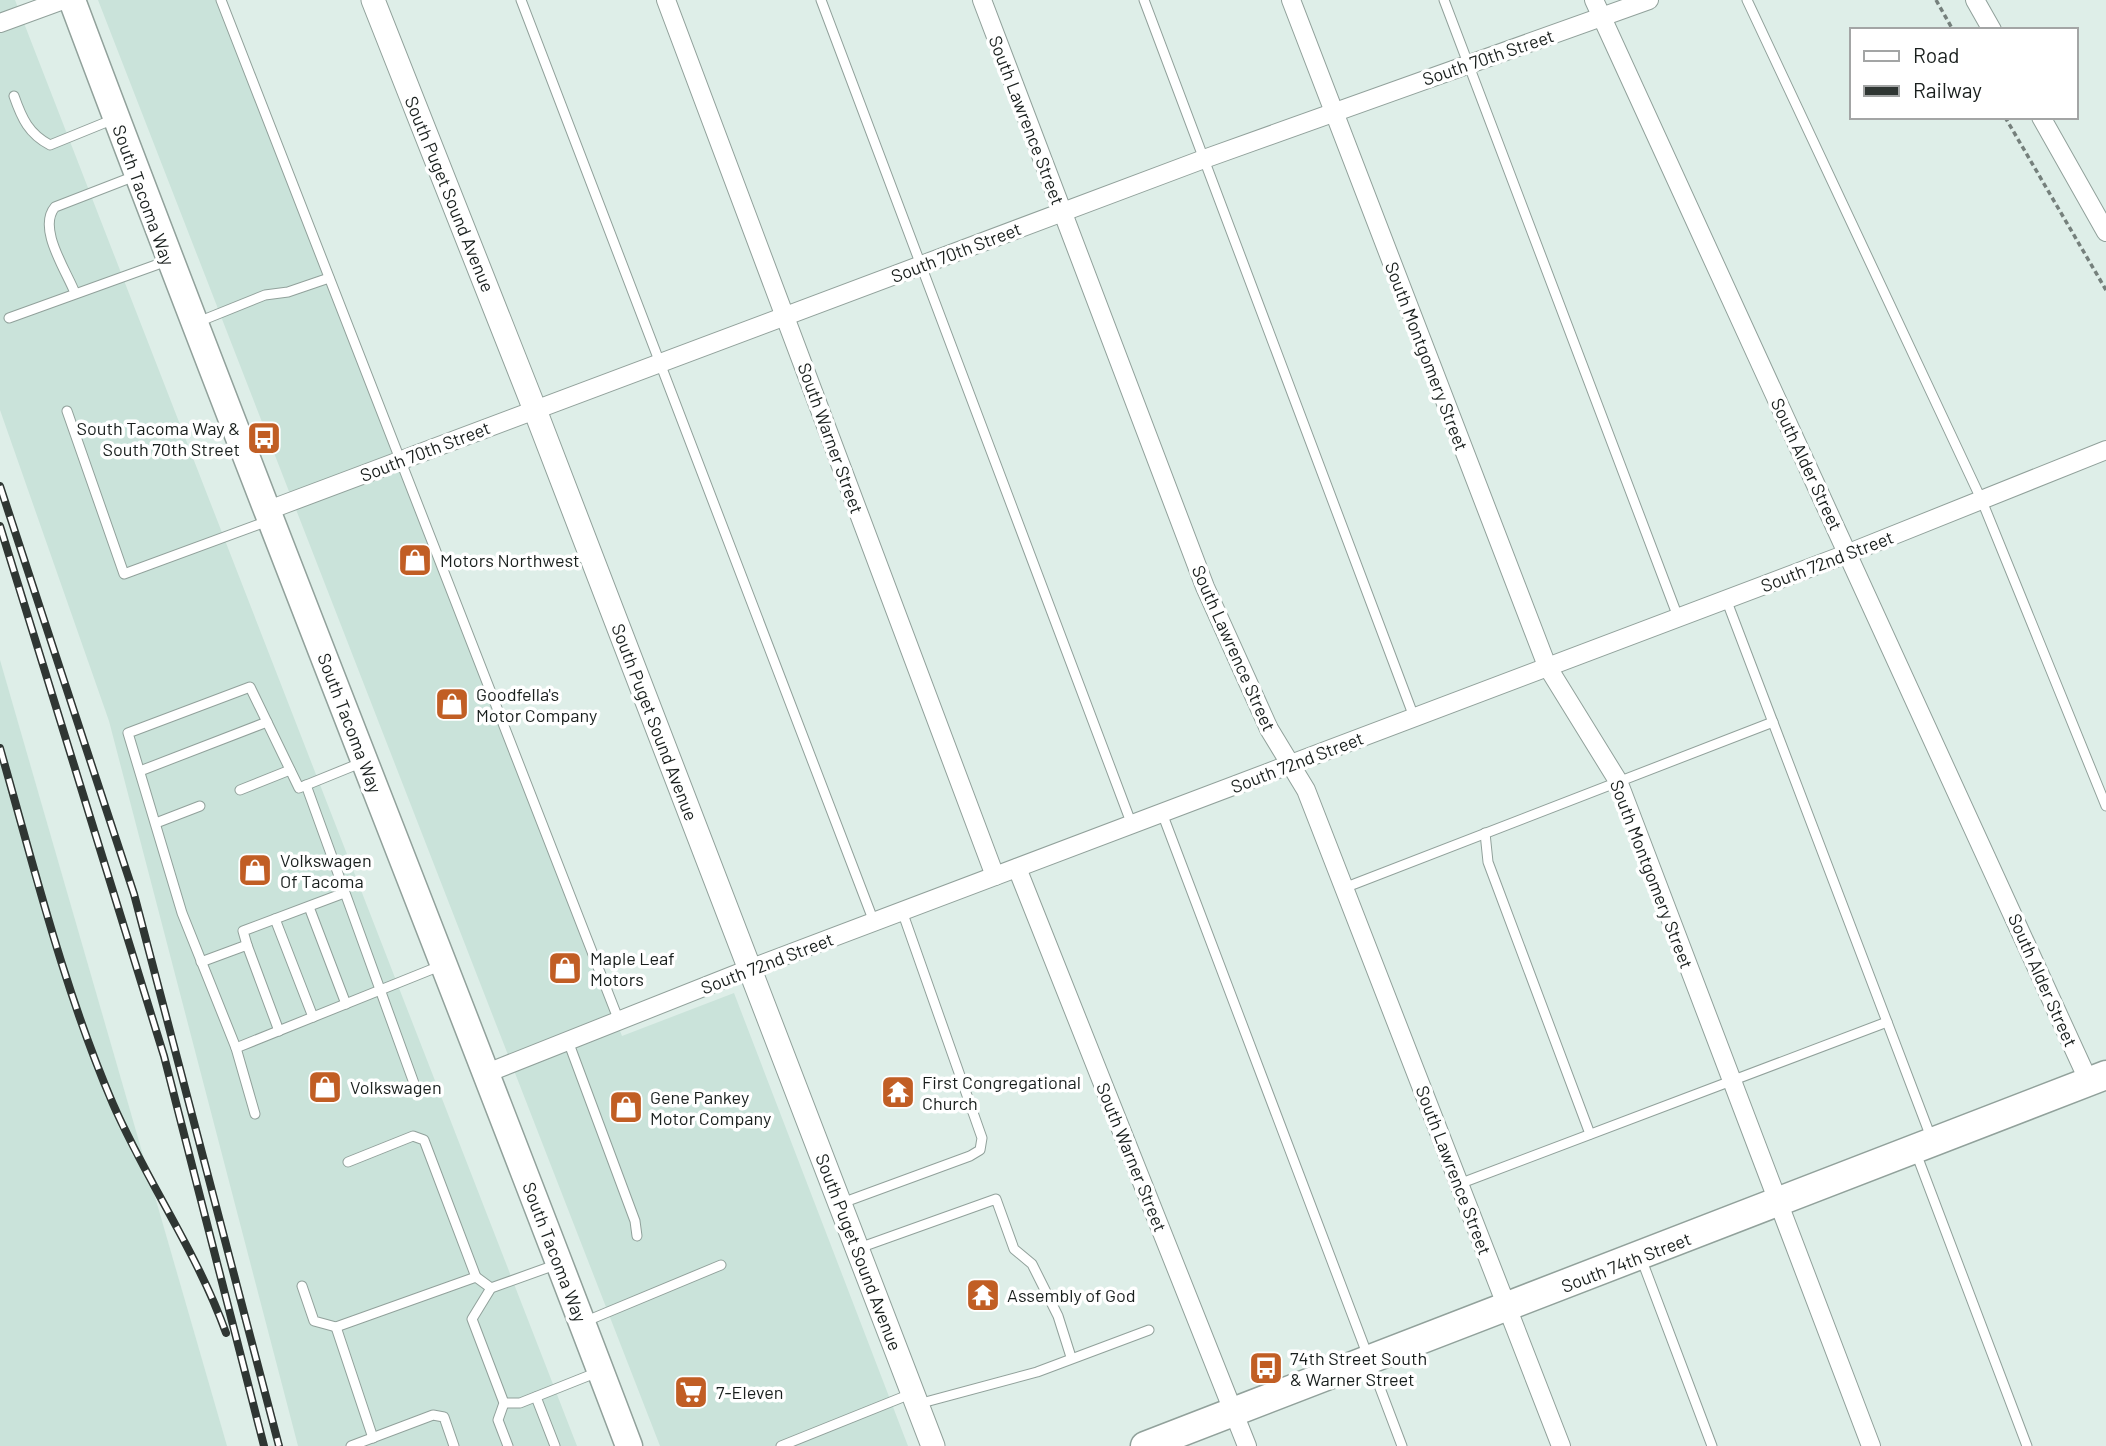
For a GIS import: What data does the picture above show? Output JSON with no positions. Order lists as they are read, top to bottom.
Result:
{
  "streets": {
    "main road": ["South Tacoma Way", "South 74th Street"],
    "street": [
      "South 70th Street",
      "South Lawrence Street",
      "South Puget Sound Avenue",
      "South Montgomery Street",
      "South Warner Street",
      "South Alder Street",
      "South 72nd Street"
    ]
  },
  "crossings": [
    ["South 70th Street", "South Lawrence Street"],
    ["South 70th Street", "South Puget Sound Avenue"],
    ["South 70th Street", "South Tacoma Way"],
    ["South 70th Street", "South Montgomery Street"],
    ["South 70th Street", "South Warner Street"],
    ["South 70th Street", "South Alder Street"],
    ["South Lawrence Street", "South 72nd Street"],
    ["South Lawrence Street", "South 74th Street"],
    ["South Puget Sound Avenue", "South 72nd Street"],
    ["South Tacoma Way", "South 72nd Street"],
    ["South Montgomery Street", "South 72nd Street"],
    ["South Montgomery Street", "South 74th Street"],
    ["South Warner Street", "South 72nd Street"],
    ["South Warner Street", "South 74th Street"],
    ["South Alder Street", "South 72nd Street"],
    ["South Alder Street", "South 74th Street"]
  ],
  "places": {
    "bus stop": ["South Tacoma Way & South 70th Street", "74th Street South & Warner Street"],
    "shop": [
      "Motors Northwest",
      "Goodfella's Motor Company",
      "Volkswagen Of Tacoma",
      "Maple Leaf Motors",
      "Volkswagen",
      "Gene Pankey Motor Company"
    ],
    "temple": ["First Congregational Church", "Assembly of God"],
    "supermarket": ["7-Eleven"]
  },
  "legend": ["Road", "Railway"]
}
